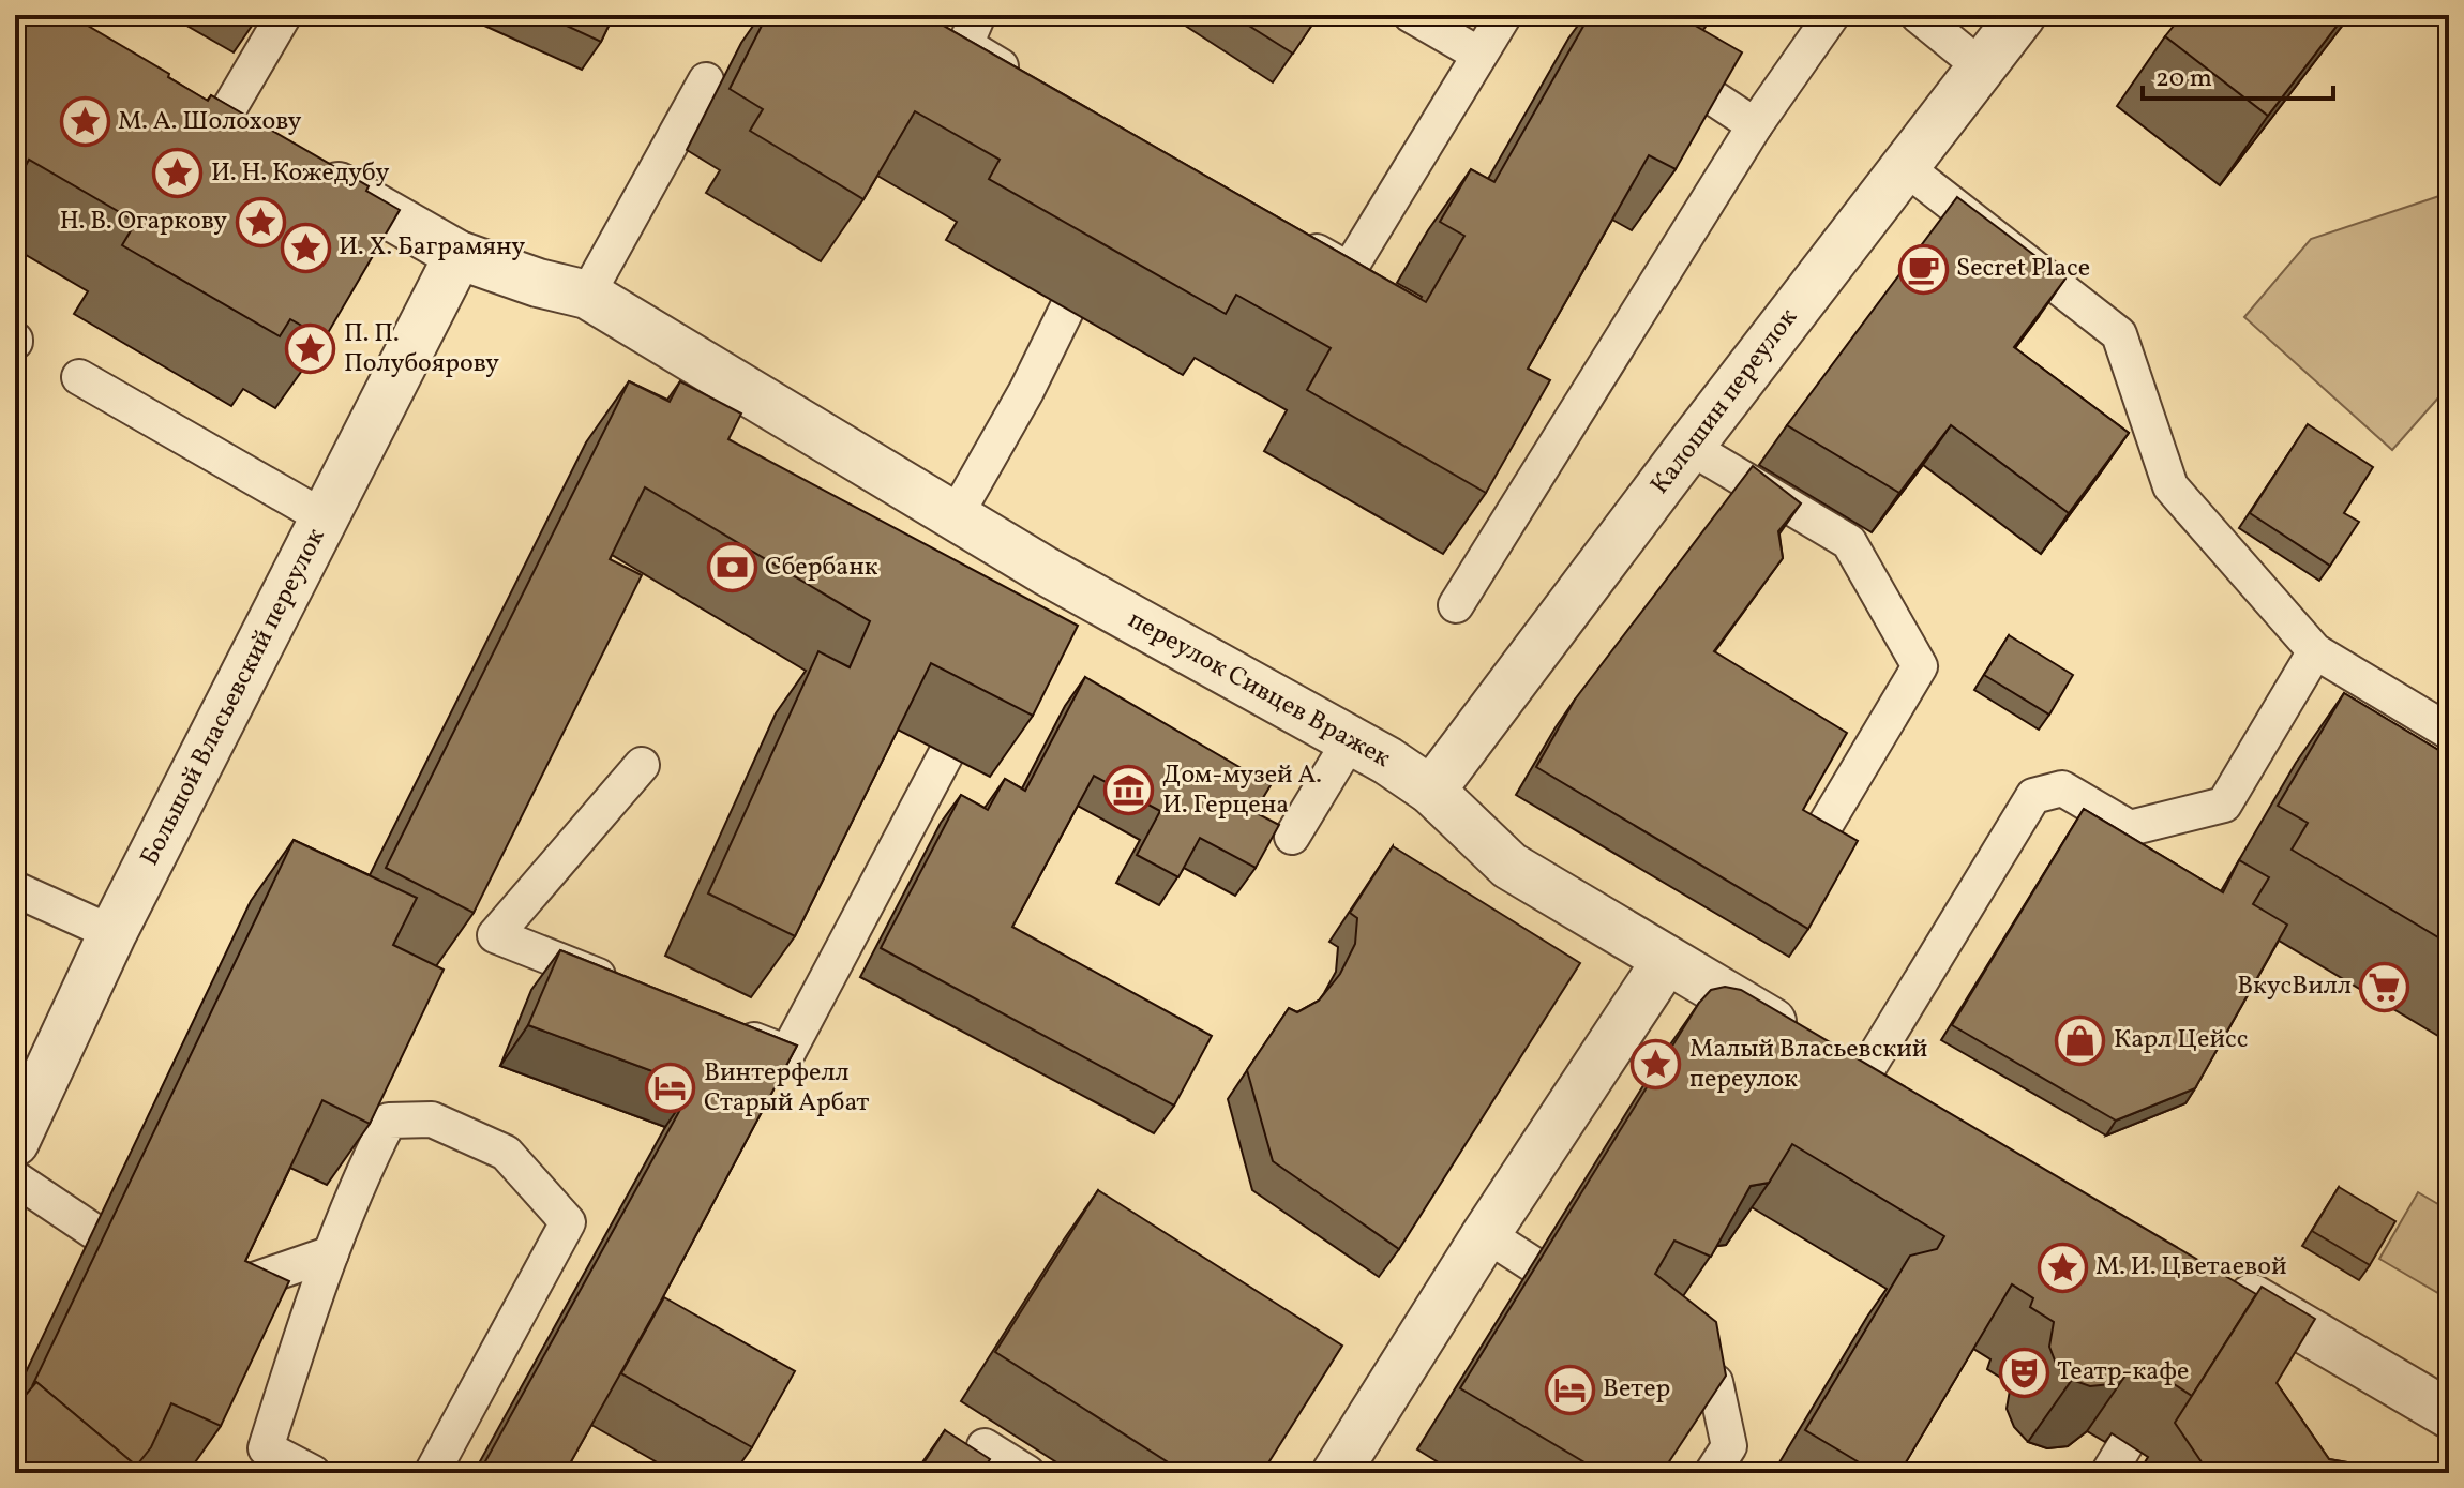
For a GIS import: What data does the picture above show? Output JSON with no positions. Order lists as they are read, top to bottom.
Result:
{
  "streets": {
    "street": ["Калошин переулок", "переулок Сивцев Вражек", "Большой Власьевский переулок"]
  },
  "crossings": [
    ["Калошин переулок", "переулок Сивцев Вражек"],
    ["переулок Сивцев Вражек", "Большой Власьевский переулок"]
  ],
  "places": {
    "place": [
      "М. А. Шолохову",
      "И. Н. Кожедубу",
      "Н. В. Огаркову",
      "И. Х. Баграмяну",
      "П. П. Полубоярову",
      "Малый Власьевский переулок",
      "М. И. Цветаевой"
    ],
    "cafe": ["Secret Place"],
    "bank": ["Сбербанк"],
    "museum": ["Дом-музей А. И. Герцена"],
    "supermarket": ["ВкусВилл"],
    "shop": ["Карл Цейсс"],
    "hotel": ["Винтерфелл Старый Арбат", "Ветер"],
    "theatre": ["Театр-кафе"]
  },
  "scale_bar": "20 m"
}
